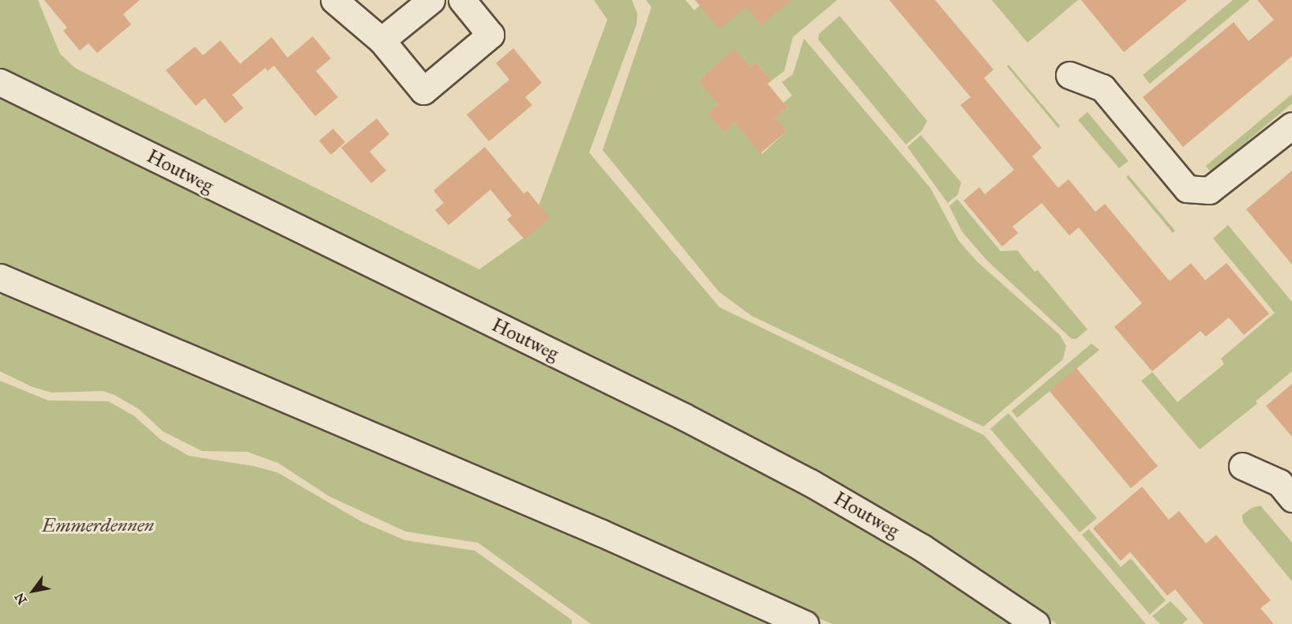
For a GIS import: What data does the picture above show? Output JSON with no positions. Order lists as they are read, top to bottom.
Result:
{
  "streets": {
    "street": ["Houtweg"]
  },
  "parks": ["Emmerdennen"],
  "north": "bottom left"
}
